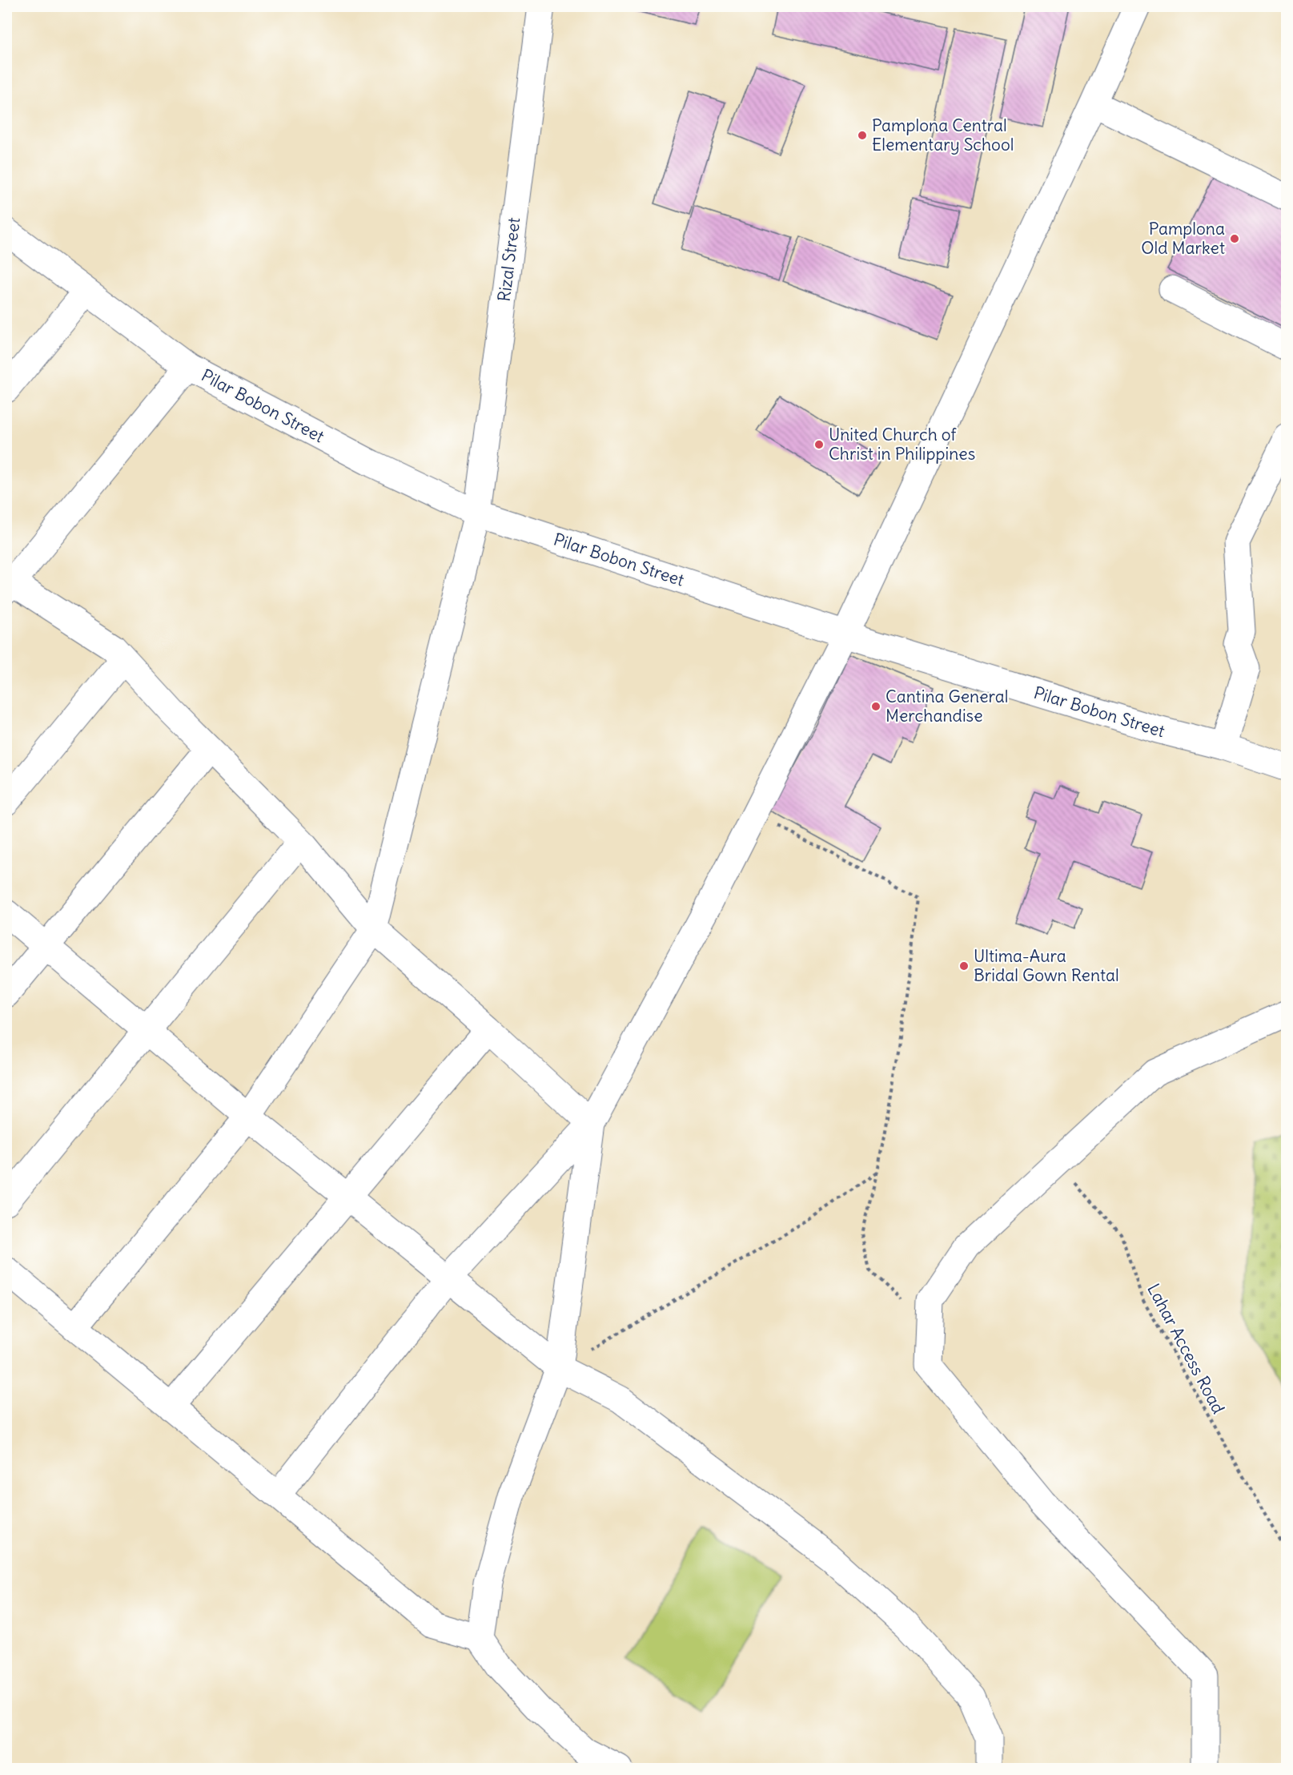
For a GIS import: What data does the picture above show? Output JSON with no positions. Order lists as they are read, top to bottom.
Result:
{
  "streets": {
    "street": ["Rizal Street", "Pilar Bobon Street"],
    "path": ["Lahar Access Road"]
  },
  "crossings": [
    ["Rizal Street", "Pilar Bobon Street"]
  ],
  "places": [
    "Pamplona Central Elementary School",
    "Pamplona Old Market",
    "United Church of Christ in Philippines",
    "Cantina General Merchandise",
    "Ultima-Aura Bridal Gown Rental"
  ]
}
